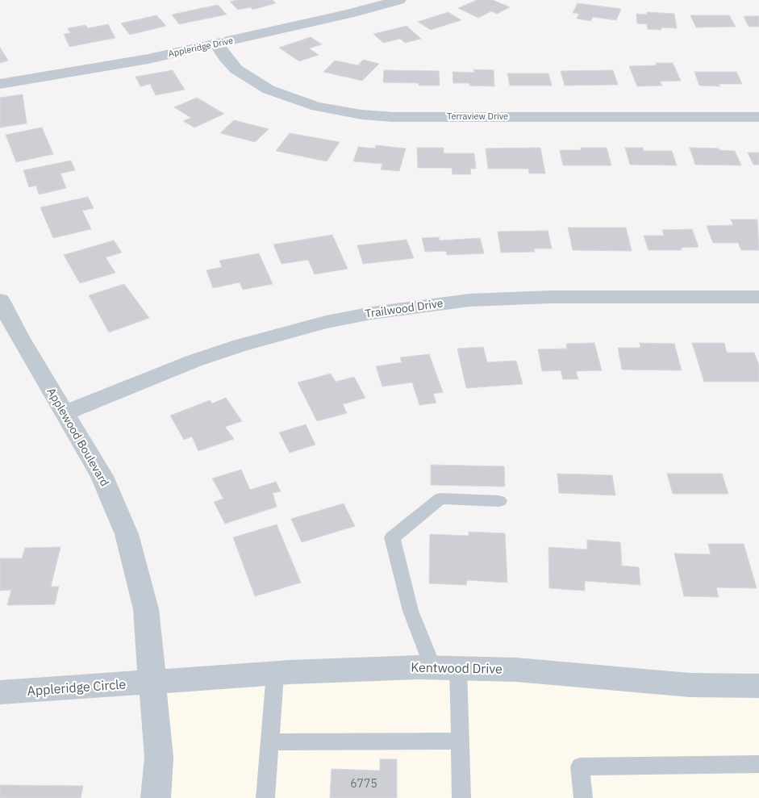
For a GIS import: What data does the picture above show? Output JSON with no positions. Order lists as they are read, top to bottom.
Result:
{
  "streets": {
    "street": [
      "Appleridge Drive",
      "Terraview Drive",
      "Trailwood Drive",
      "Applewood Boulevard",
      "Kentwood Drive",
      "Appleridge Circle"
    ]
  },
  "crossings": [
    ["Appleridge Drive", "Terraview Drive"],
    ["Trailwood Drive", "Applewood Boulevard"],
    ["Applewood Boulevard", "Kentwood Drive"],
    ["Applewood Boulevard", "Appleridge Circle"],
    ["Kentwood Drive", "Appleridge Circle"]
  ],
  "house_numbers": ["6775"]
}
